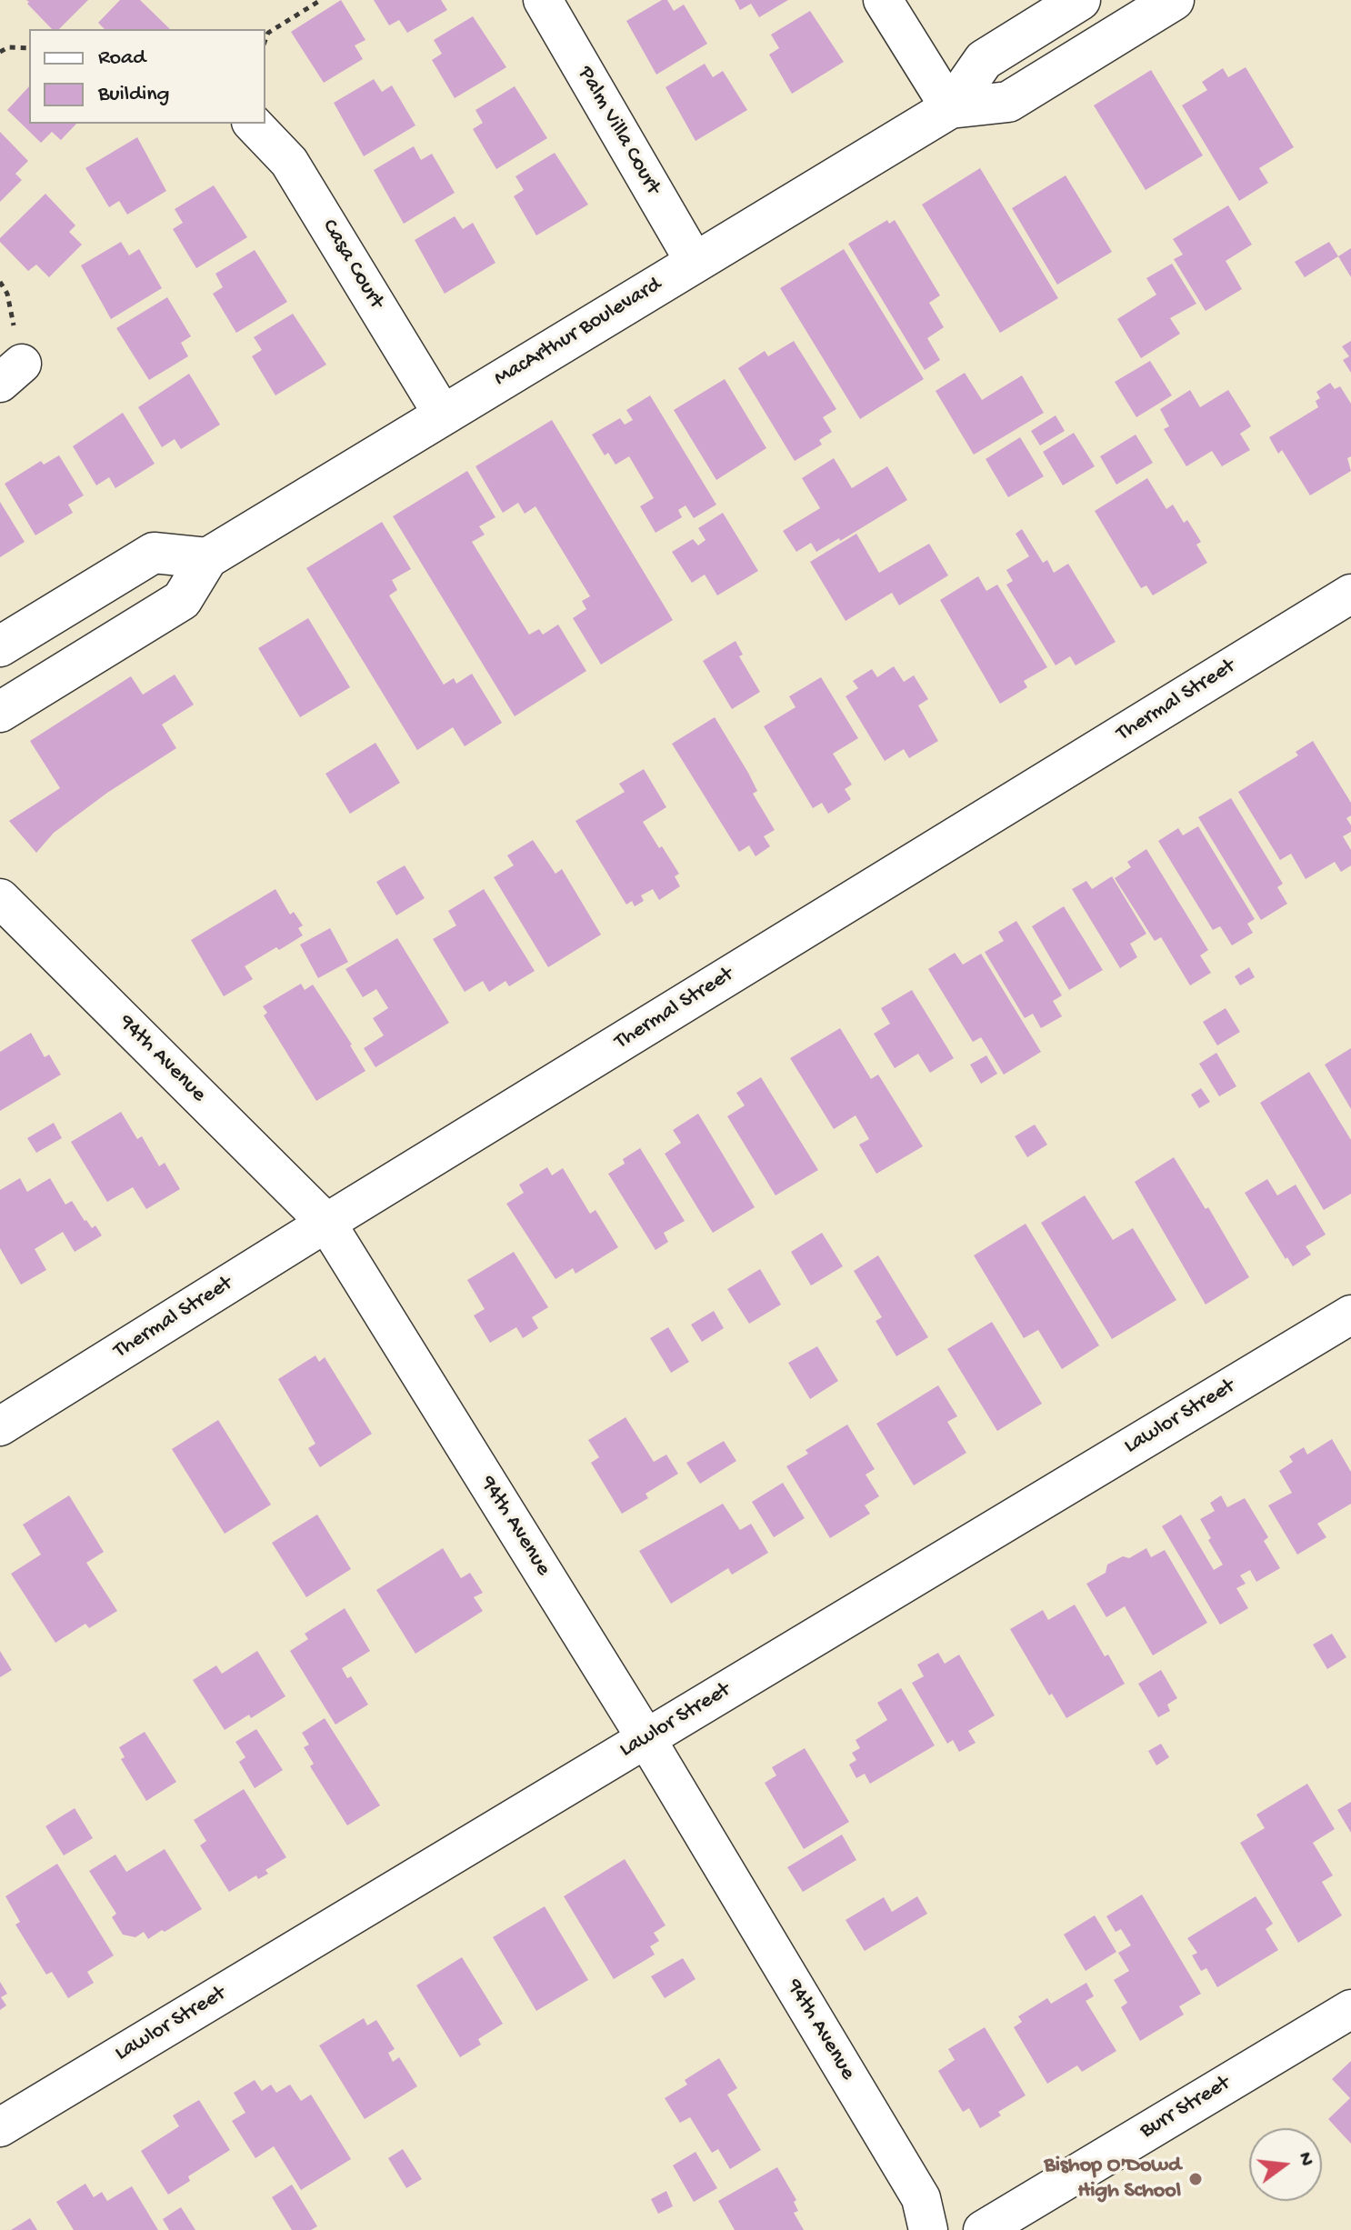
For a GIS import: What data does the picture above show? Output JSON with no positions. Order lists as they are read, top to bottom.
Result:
{
  "streets": {
    "main road": ["MacArthur Boulevard"],
    "street": [
      "Palm Villa Court",
      "Casa Court",
      "Thermal Street",
      "94th Avenue",
      "Lawlor Street",
      "Burr Street"
    ]
  },
  "crossings": [
    ["Palm Villa Court", "MacArthur Boulevard"],
    ["Casa Court", "MacArthur Boulevard"],
    ["Thermal Street", "94th Avenue"],
    ["94th Avenue", "Lawlor Street"]
  ],
  "places": ["Bishop O'Dowd High School"],
  "legend": ["Road", "Building"],
  "north": "right"
}
